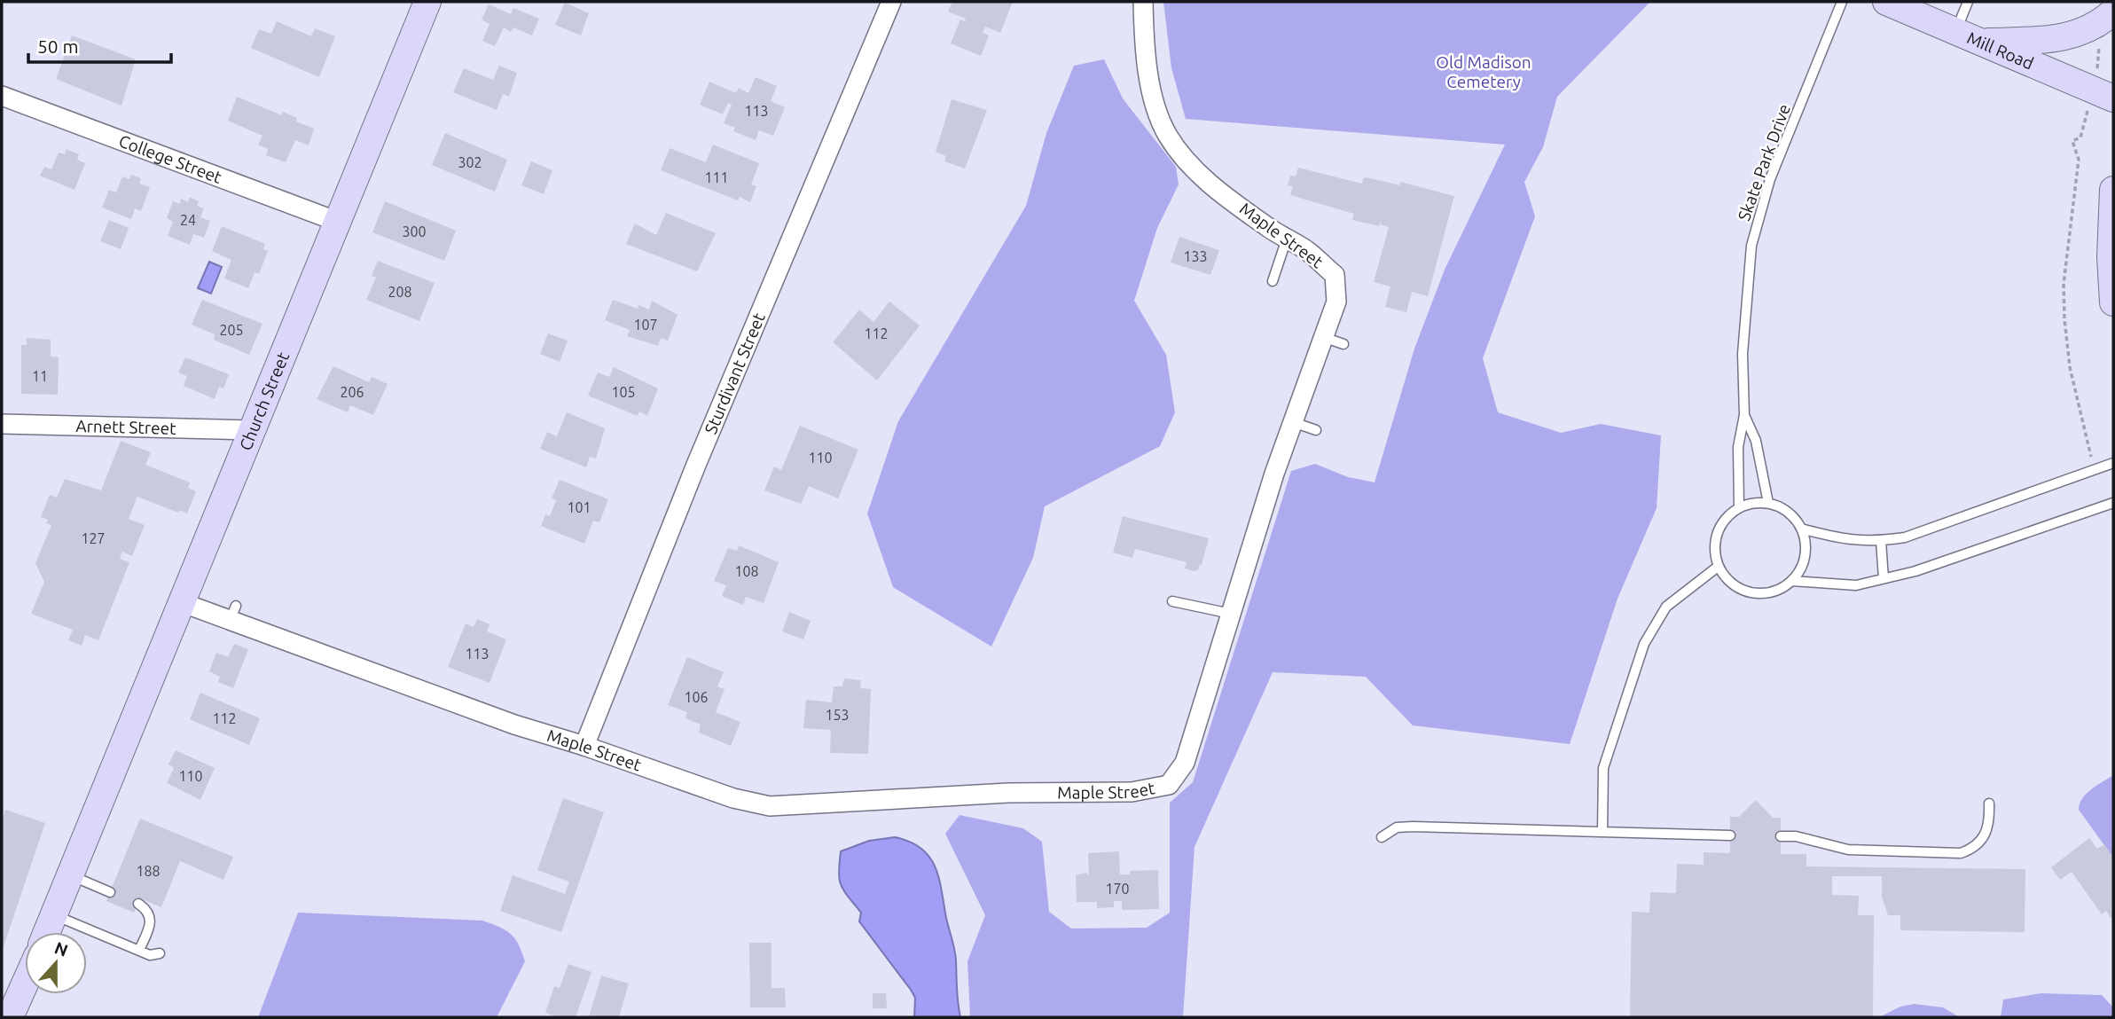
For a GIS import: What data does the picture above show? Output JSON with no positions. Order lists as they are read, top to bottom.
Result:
{
  "streets": {
    "street": [
      "Mill Road",
      "College Street",
      "Maple Street",
      "Sturdivant Street",
      "Church Street",
      "Arnett Street"
    ],
    "lane": ["Skate Park Drive"]
  },
  "crossings": [
    ["College Street", "Church Street"],
    ["Maple Street", "Sturdivant Street"],
    ["Maple Street", "Church Street"],
    ["Church Street", "Arnett Street"]
  ],
  "parks": ["Old Madison Cemetery"],
  "house_numbers": [
    "113",
    "302",
    "111",
    "24",
    "300",
    "133",
    "208",
    "107",
    "205",
    "112",
    "11",
    "206",
    "105",
    "110",
    "101",
    "127",
    "108",
    "113",
    "106",
    "153",
    "112",
    "110",
    "188",
    "170"
  ],
  "scale_bar": "50 m",
  "north": "top"
}
